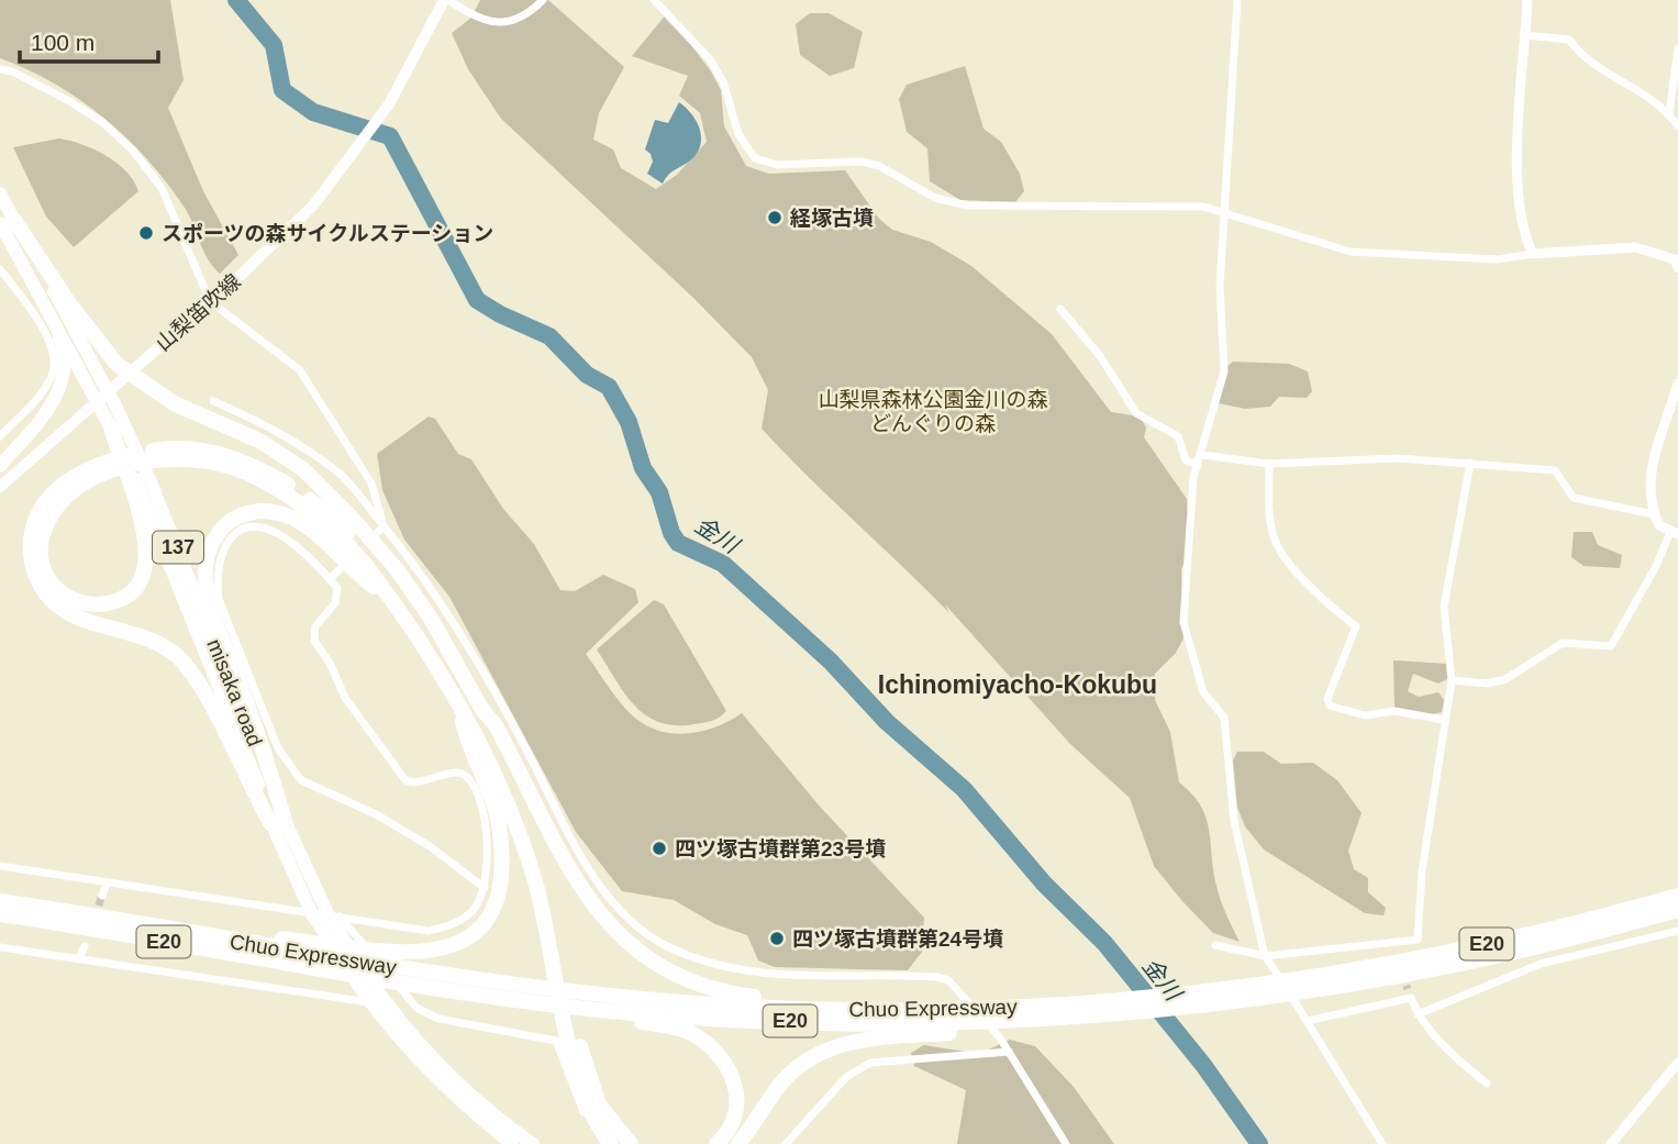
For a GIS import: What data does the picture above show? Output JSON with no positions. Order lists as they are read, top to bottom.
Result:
{
  "streets": {
    "highway": [
      "137",
      "misaka road",
      "E20",
      "Chuo Expressway"
    ],
    "main road": ["山梨笛吹線"]
  },
  "districts": ["Ichinomiyacho-Kokubu"],
  "water": ["金川"],
  "parks": ["山梨県森林公園金川の森 どんぐりの森"],
  "places": [
    "経塚古墳",
    "スポーツの森サイクルステーション",
    "四ツ塚古墳群第23号墳",
    "四ツ塚古墳群第24号墳"
  ],
  "scale_bar": "100 m"
}
